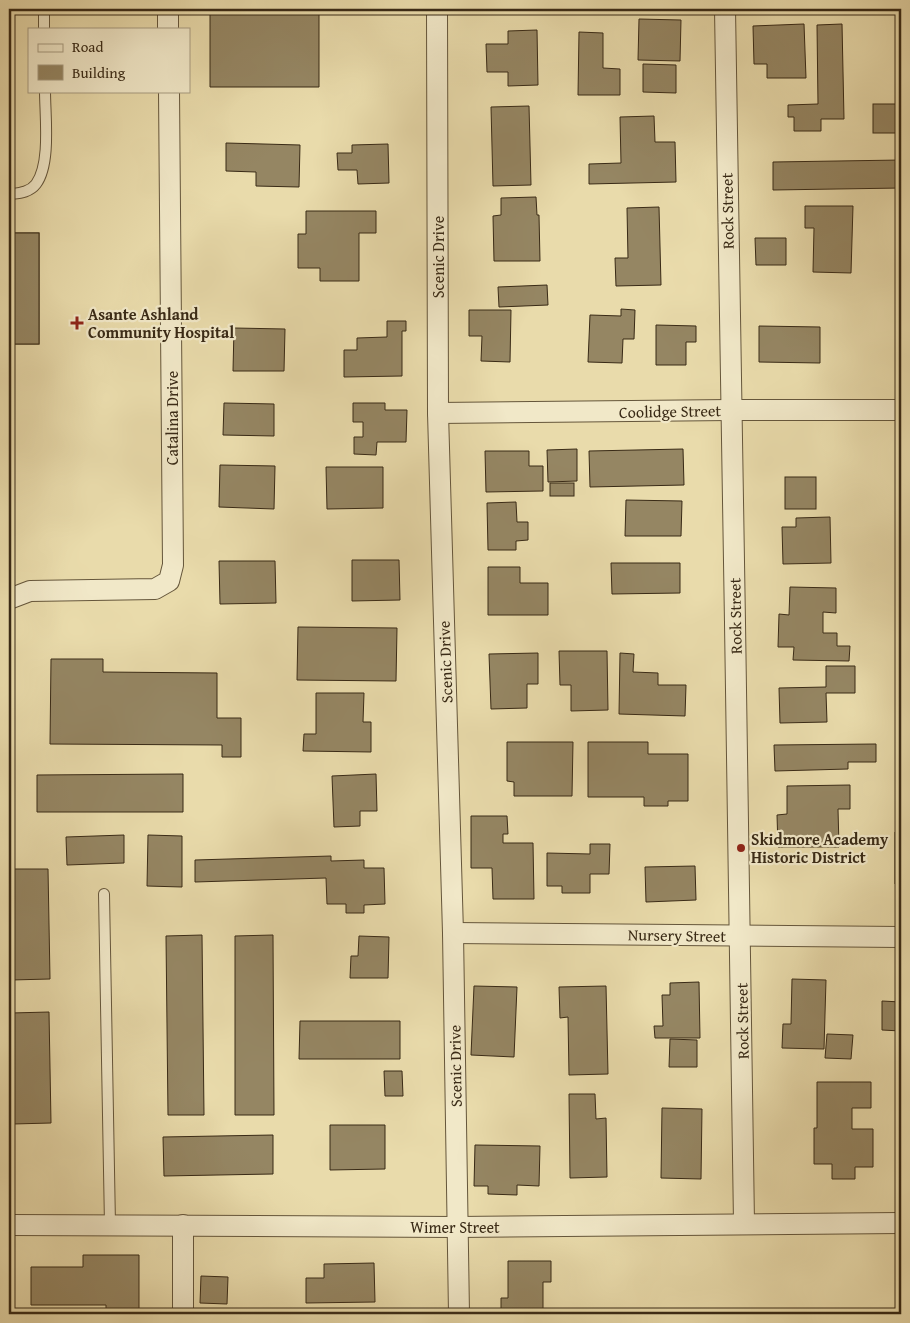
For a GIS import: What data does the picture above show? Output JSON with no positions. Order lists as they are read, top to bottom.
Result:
{
  "streets": {
    "street": [
      "Rock Street",
      "Scenic Drive",
      "Coolidge Street",
      "Catalina Drive",
      "Nursery Street",
      "Wimer Street"
    ]
  },
  "crossings": [
    ["Rock Street", "Coolidge Street"],
    ["Rock Street", "Nursery Street"],
    ["Rock Street", "Wimer Street"],
    ["Scenic Drive", "Coolidge Street"],
    ["Scenic Drive", "Nursery Street"],
    ["Scenic Drive", "Wimer Street"]
  ],
  "places": {
    "health": ["Asante Ashland Community Hospital"],
    "other": ["Skidmore Academy Historic District"]
  },
  "legend": ["Road", "Building"]
}
